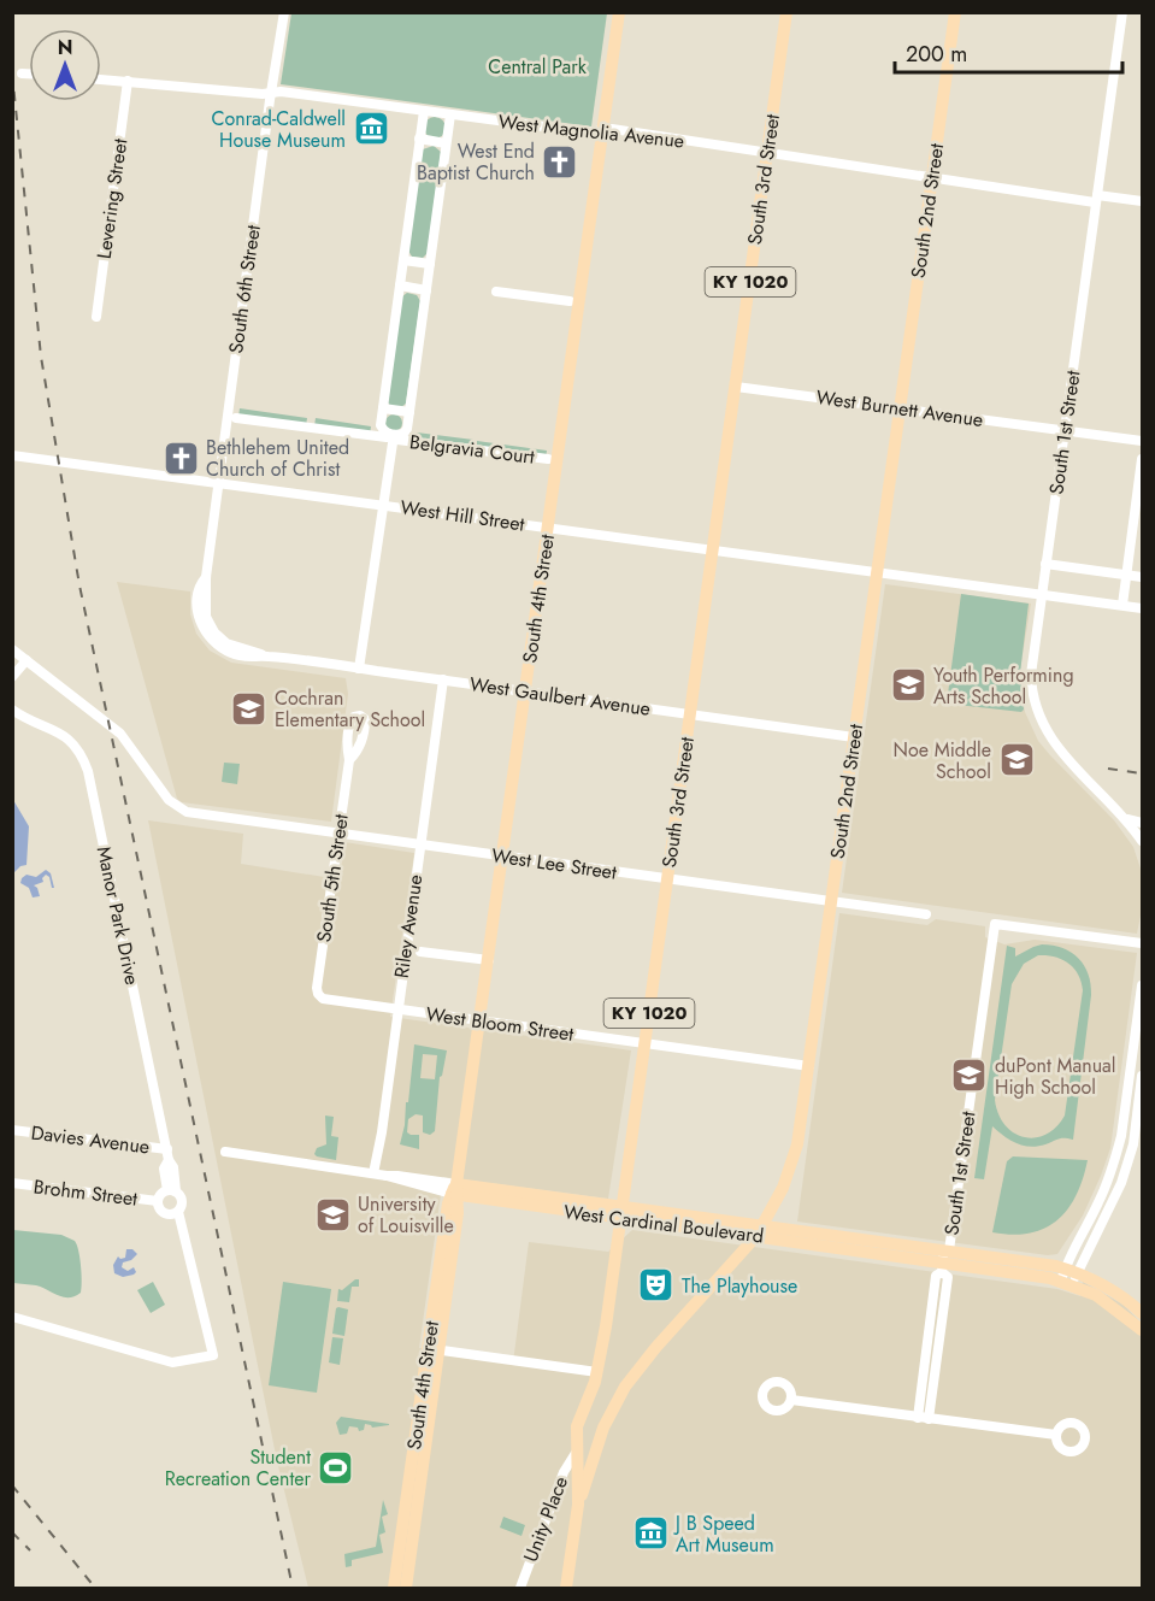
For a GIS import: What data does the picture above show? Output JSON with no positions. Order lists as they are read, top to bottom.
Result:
{
  "streets": {
    "main road": [
      "South 3rd Street",
      "South 2nd Street",
      "KY 1020",
      "South 4th Street",
      "West Cardinal Boulevard"
    ],
    "street": [
      "West Magnolia Avenue",
      "Levering Street",
      "South 6th Street",
      "West Burnett Avenue",
      "South 1st Street",
      "Belgravia Court",
      "West Hill Street",
      "West Gaulbert Avenue",
      "West Lee Street",
      "South 5th Street",
      "Manor Park Drive",
      "Riley Avenue",
      "West Bloom Street",
      "Davies Avenue",
      "Brohm Street",
      "Unity Place"
    ]
  },
  "crossings": [
    ["West Magnolia Avenue", "South 3rd Street"],
    ["West Magnolia Avenue", "Levering Street"],
    ["West Magnolia Avenue", "South 2nd Street"],
    ["West Magnolia Avenue", "South 6th Street"],
    ["West Magnolia Avenue", "South 1st Street"],
    ["West Magnolia Avenue", "South 4th Street"],
    ["South 3rd Street", "South 2nd Street"],
    ["South 3rd Street", "West Burnett Avenue"],
    ["South 3rd Street", "West Hill Street"],
    ["South 3rd Street", "West Gaulbert Avenue"],
    ["South 3rd Street", "West Lee Street"],
    ["South 3rd Street", "West Bloom Street"],
    ["South 3rd Street", "West Cardinal Boulevard"],
    ["South 3rd Street", "Unity Place"],
    ["South 2nd Street", "West Burnett Avenue"],
    ["South 2nd Street", "West Hill Street"],
    ["South 2nd Street", "West Gaulbert Avenue"],
    ["South 2nd Street", "West Lee Street"],
    ["South 2nd Street", "West Bloom Street"],
    ["South 2nd Street", "West Cardinal Boulevard"],
    ["South 6th Street", "West Hill Street"],
    ["South 6th Street", "West Gaulbert Avenue"],
    ["West Burnett Avenue", "South 1st Street"],
    ["South 1st Street", "West Hill Street"],
    ["South 1st Street", "West Cardinal Boulevard"],
    ["West Hill Street", "South 4th Street"],
    ["South 4th Street", "West Gaulbert Avenue"],
    ["South 4th Street", "West Lee Street"],
    ["South 4th Street", "West Bloom Street"],
    ["South 4th Street", "West Cardinal Boulevard"],
    ["West Gaulbert Avenue", "Riley Avenue"],
    ["West Lee Street", "South 5th Street"],
    ["West Lee Street", "Riley Avenue"],
    ["South 5th Street", "West Bloom Street"],
    ["Manor Park Drive", "Davies Avenue"],
    ["Manor Park Drive", "Brohm Street"],
    ["Riley Avenue", "West Bloom Street"],
    ["Riley Avenue", "West Cardinal Boulevard"]
  ],
  "parks": ["Central Park"],
  "places": {
    "museum": ["Conrad-Caldwell House Museum", "J B Speed Art Museum"],
    "church": ["West End Baptist Church", "Bethlehem United Church of Christ"],
    "school or university": [
      "Youth Performing Arts School",
      "Cochran Elementary School",
      "Noe Middle School",
      "duPont Manual High School",
      "University of Louisville"
    ],
    "theatre": ["The Playhouse"],
    "sports": ["Student Recreation Center"]
  },
  "scale_bar": "200 m",
  "north": "top"
}
